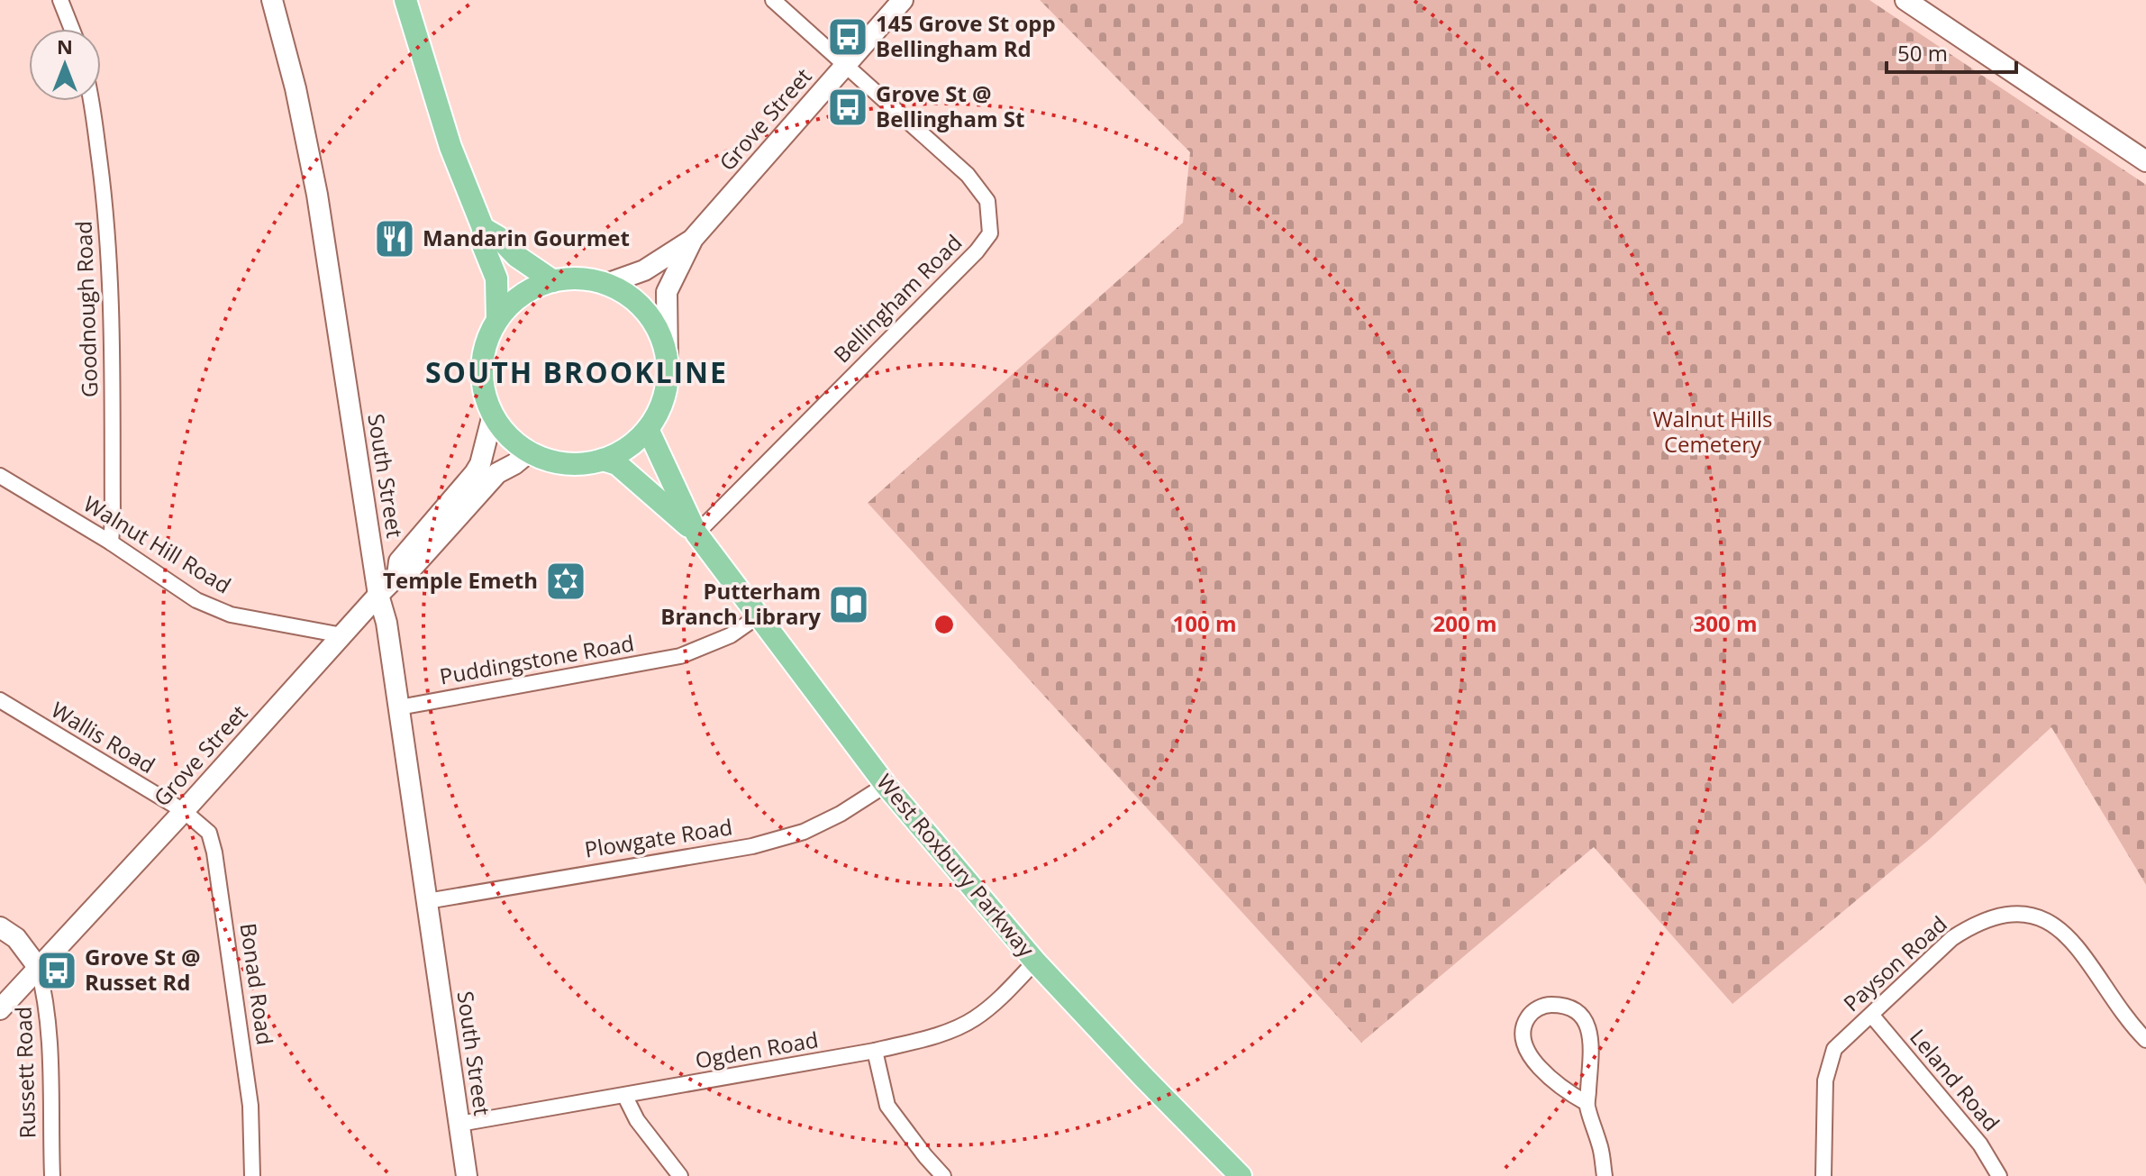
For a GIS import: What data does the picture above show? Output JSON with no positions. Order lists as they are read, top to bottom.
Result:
{
  "streets": {
    "main road": ["West Roxbury Parkway"],
    "street": [
      "Grove Street",
      "Bellingham Road",
      "Goodnough Road",
      "South Street",
      "Walnut Hill Road",
      "Puddingstone Road",
      "Wallis Road",
      "Plowgate Road",
      "Payson Road",
      "Bonad Road",
      "Ogden Road",
      "Russett Road",
      "Leland Road"
    ]
  },
  "crossings": [
    ["Grove Street", "Bellingham Road"],
    ["Grove Street", "South Street"],
    ["Grove Street", "Walnut Hill Road"],
    ["Grove Street", "Wallis Road"],
    ["Grove Street", "West Roxbury Parkway"],
    ["Grove Street", "Bonad Road"],
    ["Grove Street", "Russett Road"],
    ["Bellingham Road", "West Roxbury Parkway"],
    ["Goodnough Road", "Walnut Hill Road"],
    ["South Street", "Puddingstone Road"],
    ["South Street", "Plowgate Road"],
    ["South Street", "Ogden Road"],
    ["Puddingstone Road", "West Roxbury Parkway"],
    ["Wallis Road", "Bonad Road"],
    ["Plowgate Road", "West Roxbury Parkway"],
    ["West Roxbury Parkway", "Ogden Road"],
    ["Payson Road", "Leland Road"]
  ],
  "districts": ["SOUTH BROOKLINE"],
  "parks": ["Walnut Hills Cemetery"],
  "places": {
    "bus stop": ["145 Grove St opp Bellingham Rd", "Grove St @ Bellingham St", "Grove St @ Russet Rd"],
    "restaurant": ["Mandarin Gourmet"],
    "synagogue": ["Temple Emeth"],
    "library": ["Putterham Branch Library"]
  },
  "scale_bar": "50 m",
  "north": "top",
  "rings": ["100 m", "200 m", "300 m"]
}
